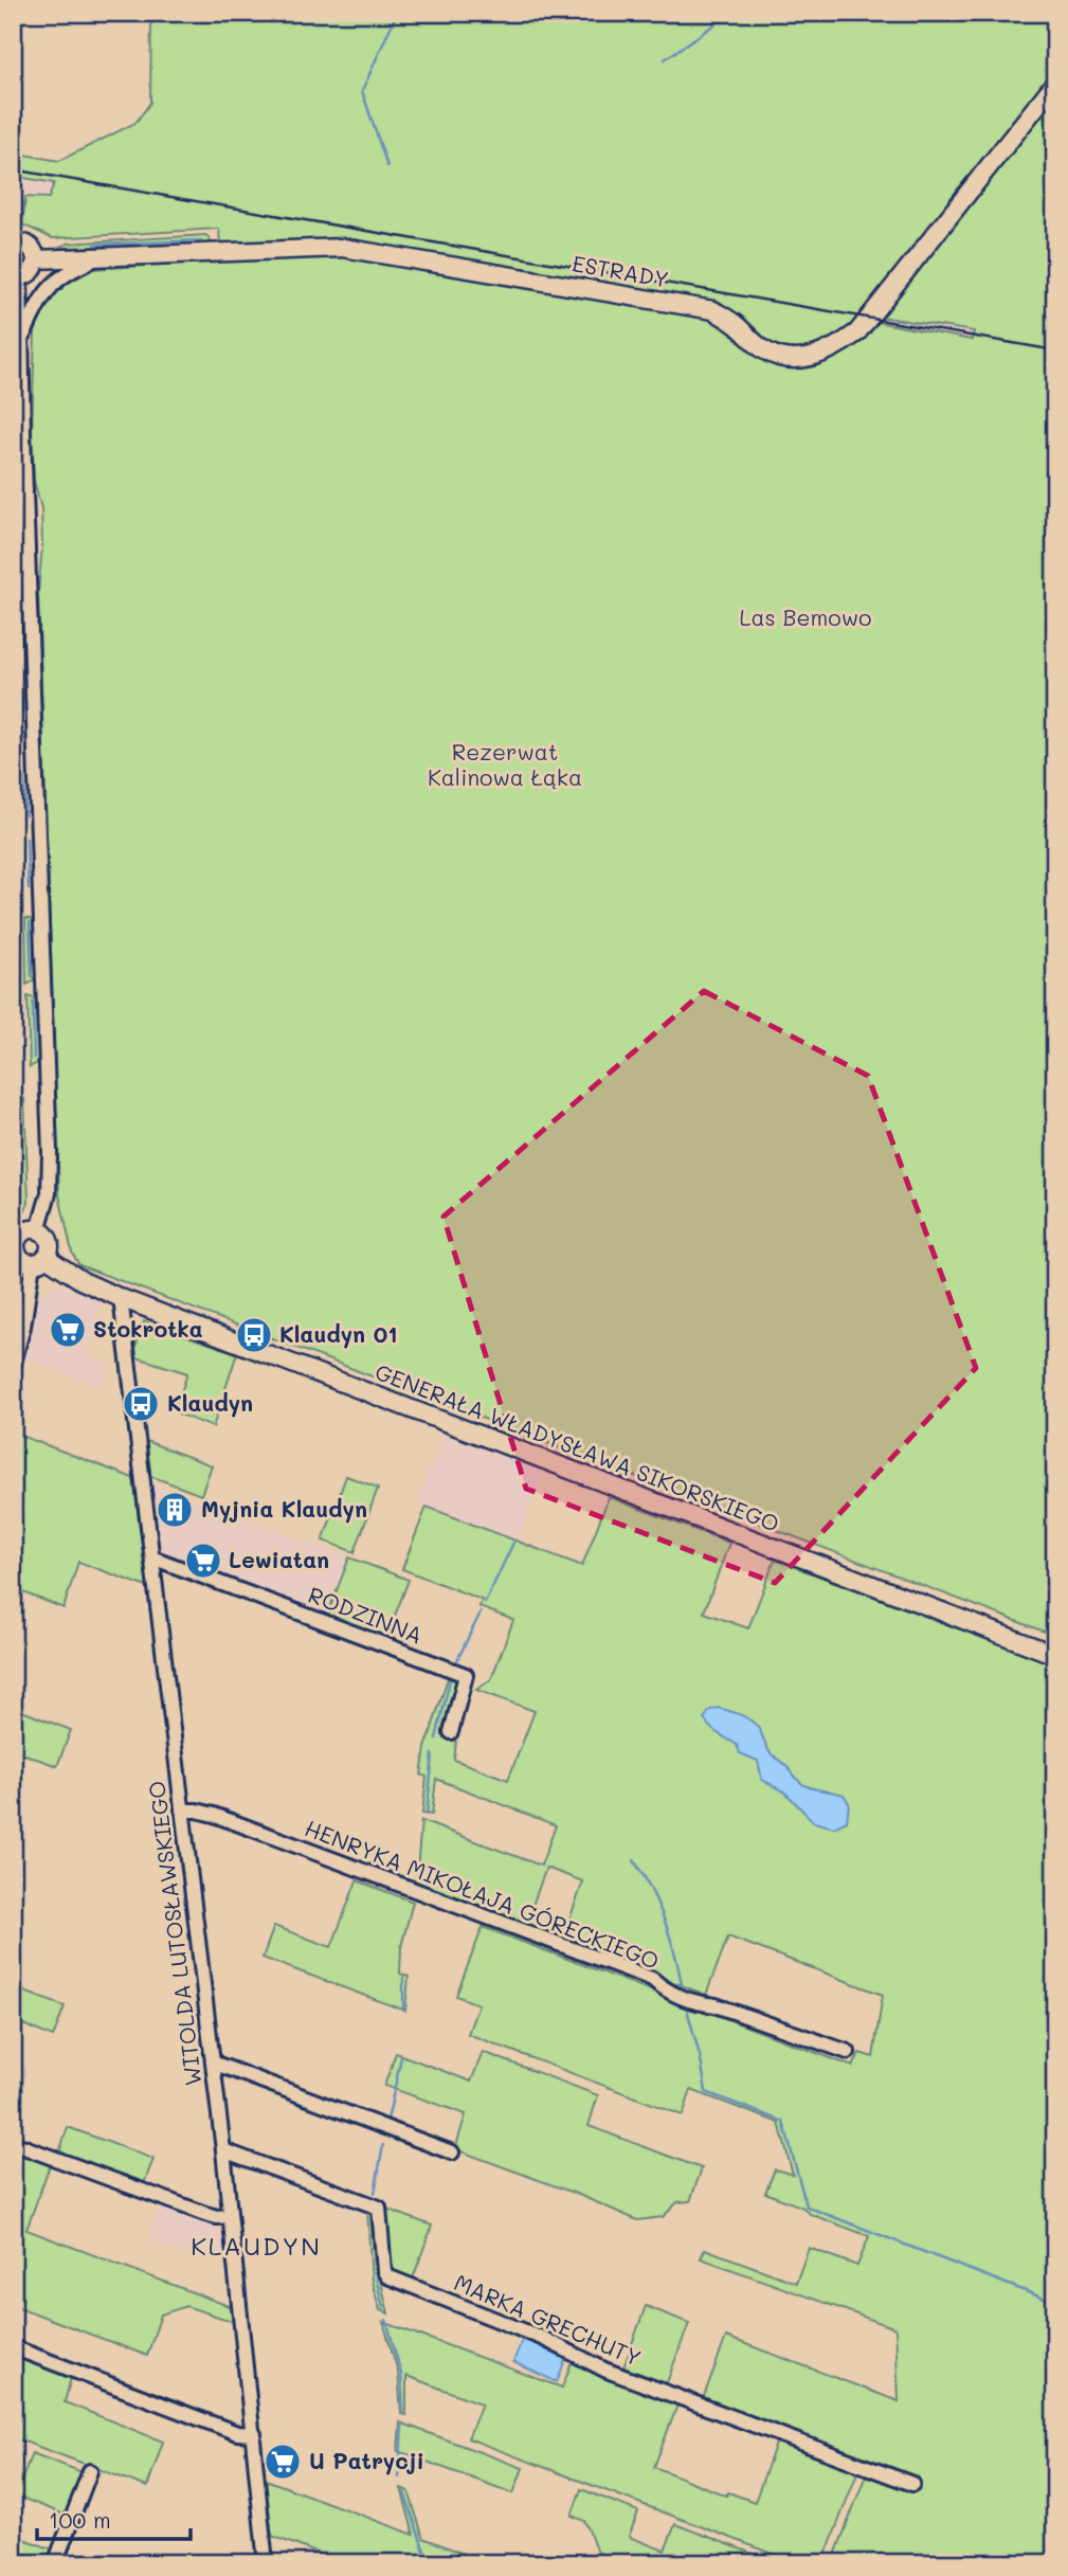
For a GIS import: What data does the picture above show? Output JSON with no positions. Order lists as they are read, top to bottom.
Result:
{
  "streets": {
    "main road": ["ESTRADY", "GENERAŁA WŁADYSŁAWA SIKORSKIEGO"],
    "street": [
      "RODZINNA",
      "HENRYKA MIKOŁAJA GÓRECKIEGO",
      "WITOLDA LUTOSŁAWSKIEGO",
      "MARKA GRECHUTY"
    ]
  },
  "crossings": [
    ["GENERAŁA WŁADYSŁAWA SIKORSKIEGO", "WITOLDA LUTOSŁAWSKIEGO"],
    ["RODZINNA", "WITOLDA LUTOSŁAWSKIEGO"],
    ["HENRYKA MIKOŁAJA GÓRECKIEGO", "WITOLDA LUTOSŁAWSKIEGO"],
    ["WITOLDA LUTOSŁAWSKIEGO", "MARKA GRECHUTY"]
  ],
  "districts": ["KLAUDYN"],
  "parks": ["Las Bemowo", "Rezerwat Kalinowa Łąka"],
  "places": {
    "supermarket": ["Stokrotka", "Lewiatan", "U Patrycji"],
    "bus stop": ["Klaudyn 01", "Klaudyn"],
    "building": ["Myjnia Klaudyn"]
  },
  "scale_bar": "100 m"
}
